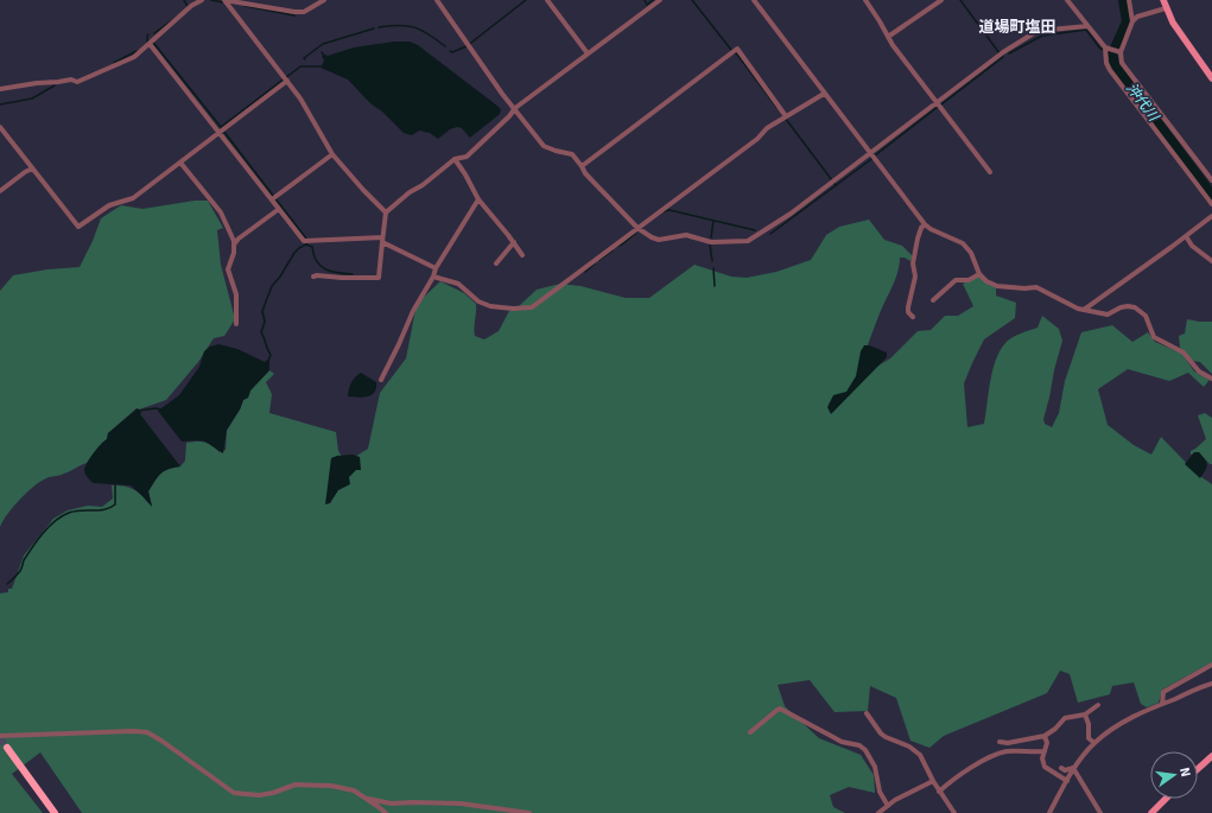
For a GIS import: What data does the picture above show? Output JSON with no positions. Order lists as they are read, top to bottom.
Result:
{
  "districts": ["道場町塩田"],
  "water": ["沖代川"],
  "north": "right"
}
